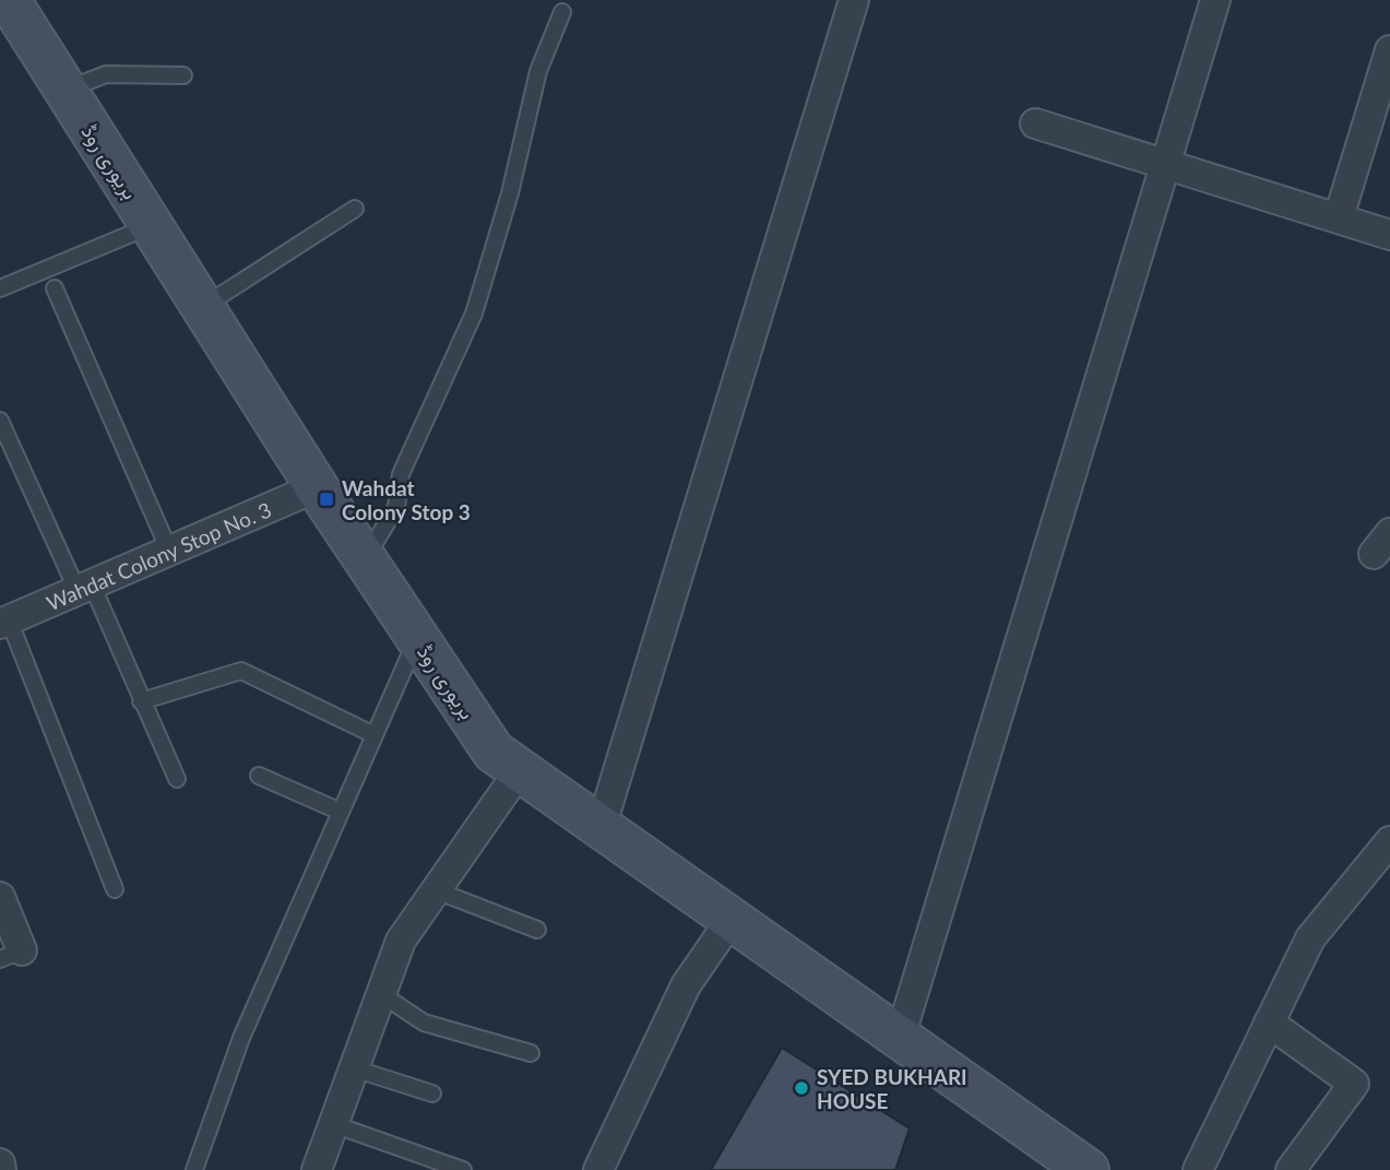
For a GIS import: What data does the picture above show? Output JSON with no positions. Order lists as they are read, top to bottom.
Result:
{
  "streets": {
    "main road": ["بریوری روڈ"],
    "street": ["Wahdat Colony Stop No. 3"]
  },
  "crossings": [
    ["بریوری روڈ", "Wahdat Colony Stop No. 3"]
  ],
  "places": {
    "transit": ["Wahdat Colony Stop 3"],
    "other": ["SYED BUKHARI HOUSE"]
  }
}
